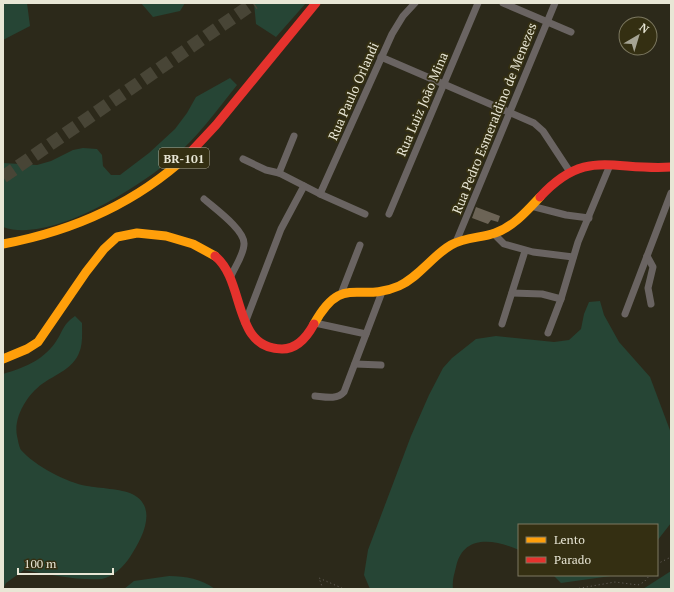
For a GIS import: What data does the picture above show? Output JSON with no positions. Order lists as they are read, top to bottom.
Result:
{
  "streets": {
    "main road": ["BR-101"],
    "street": ["Rua Paulo Orlandi", "Rua Luiz João Mina", "Rua Pedro Esmeraldino de Menezes"]
  },
  "legend": ["Lento", "Parado"],
  "scale_bar": "100 m",
  "north": "top right"
}
